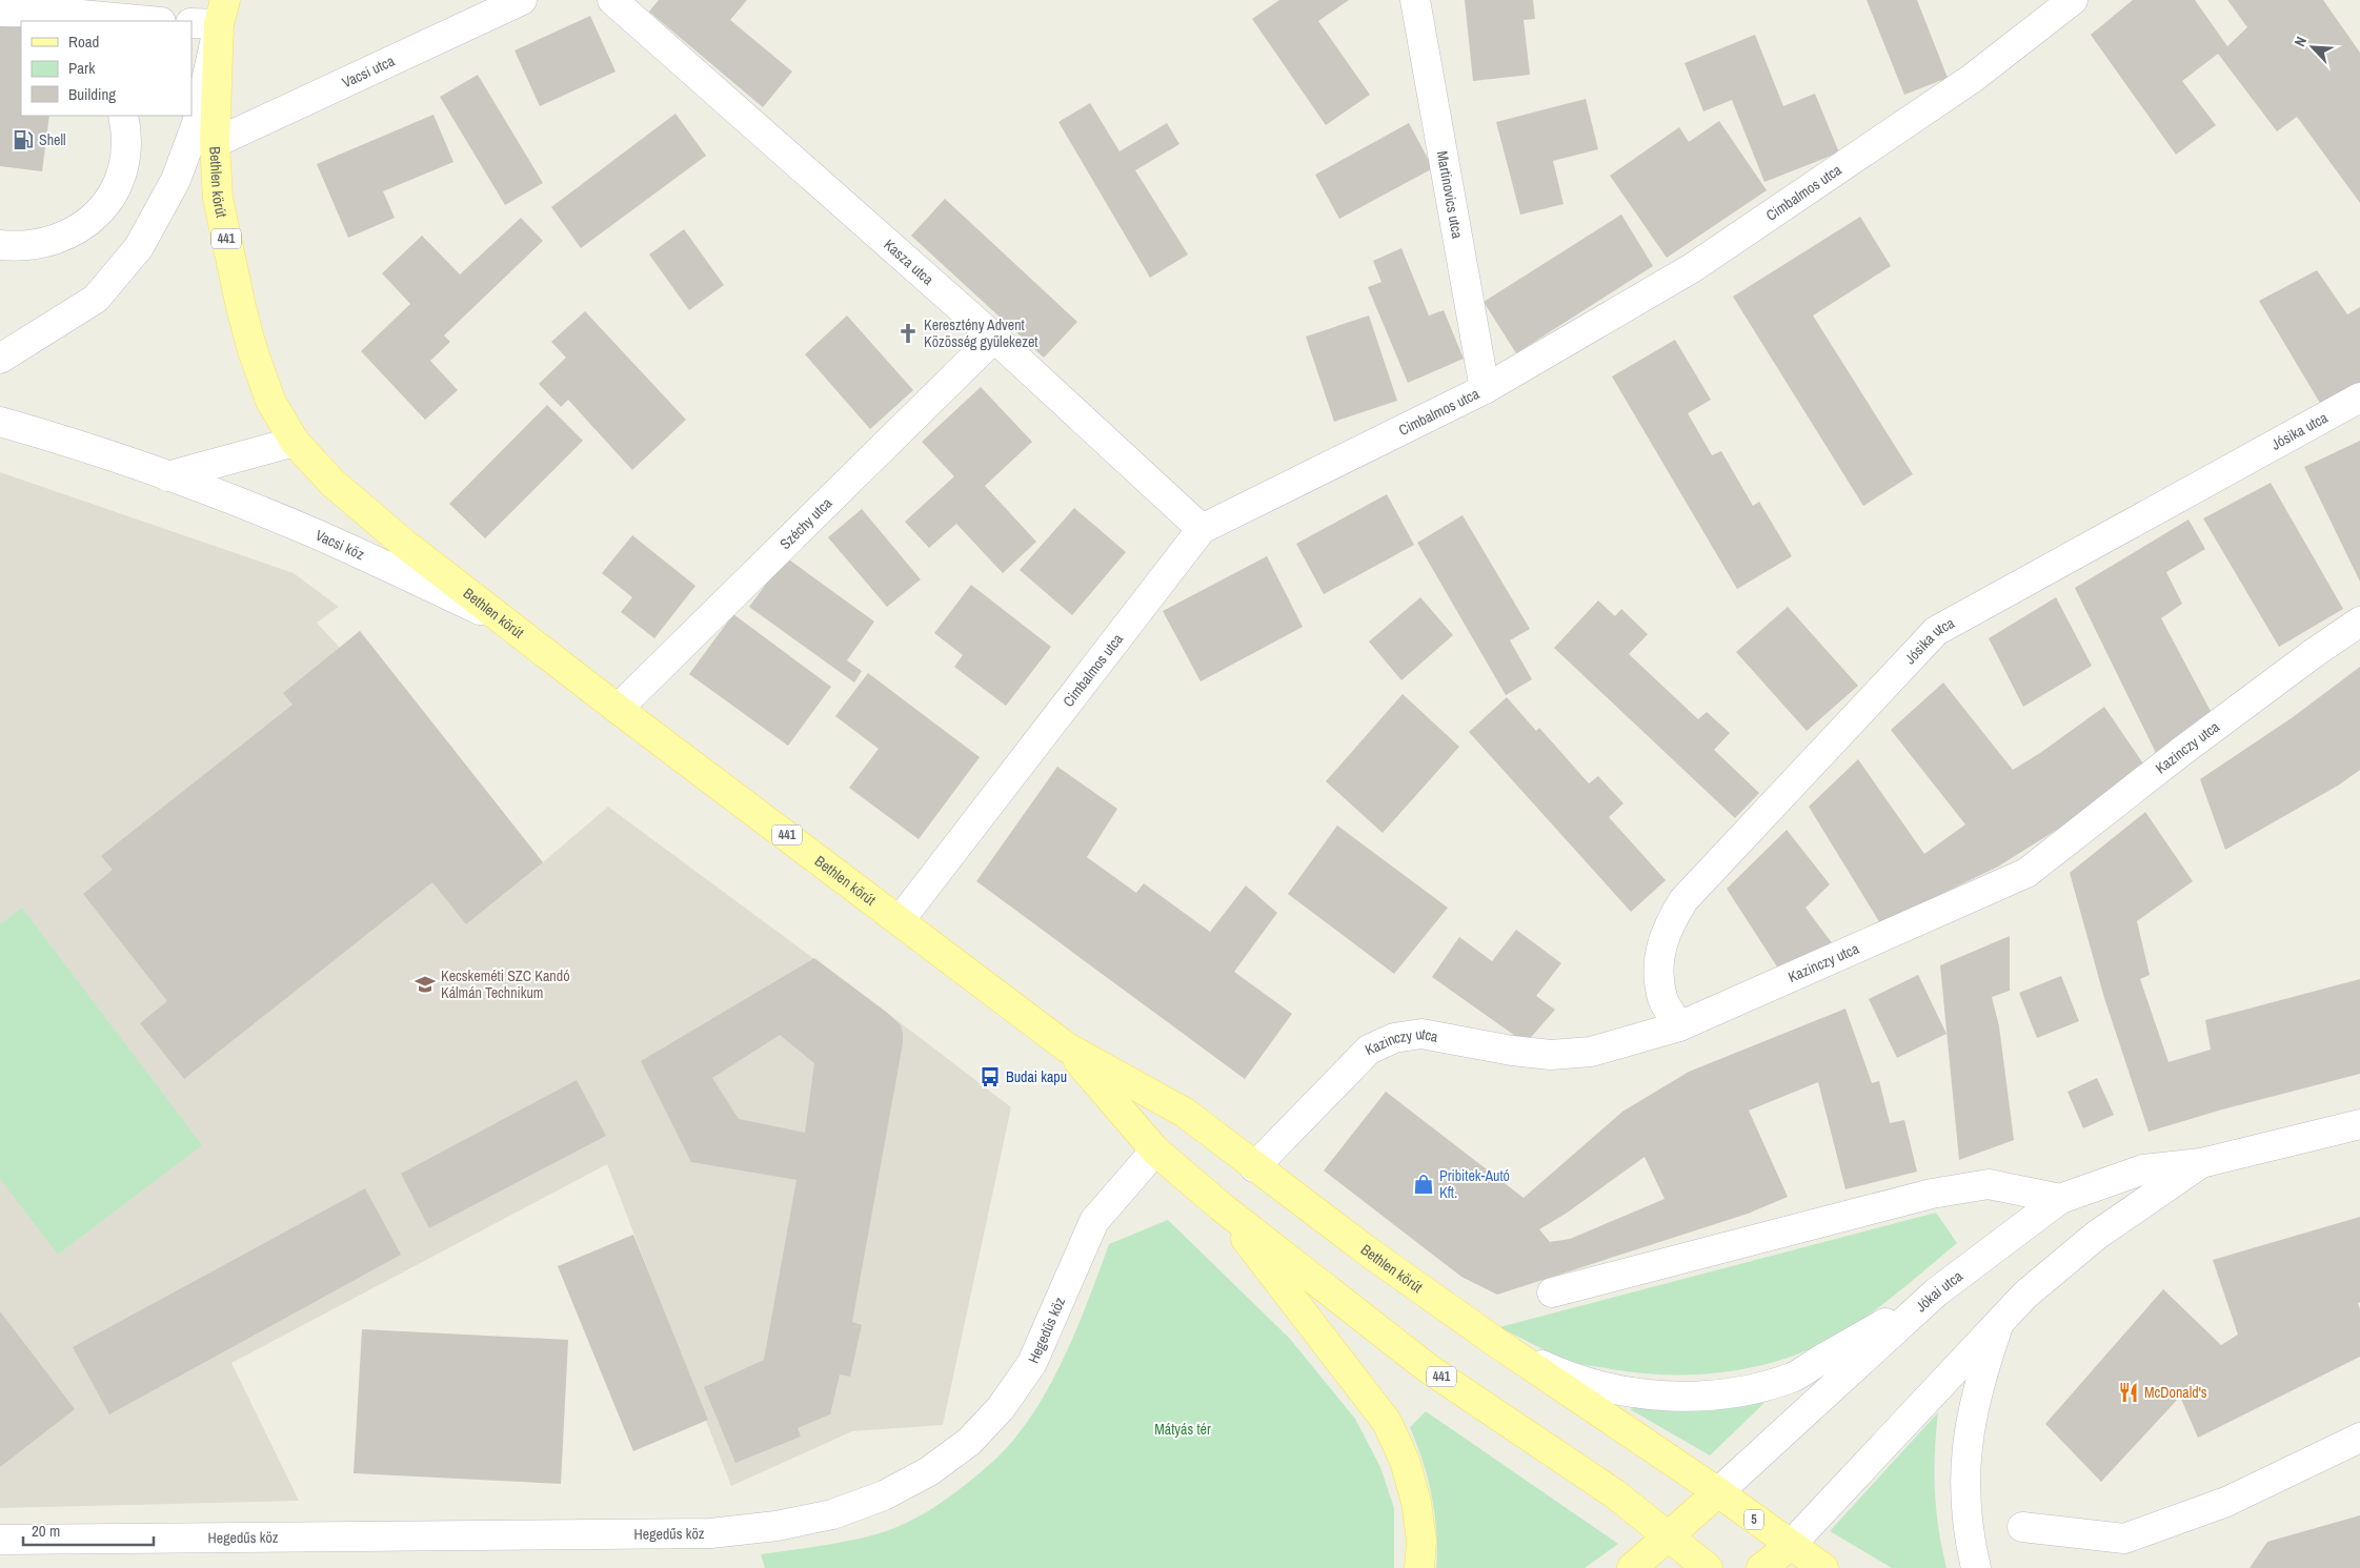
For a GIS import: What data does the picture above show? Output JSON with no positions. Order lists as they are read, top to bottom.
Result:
{
  "streets": {
    "main road": ["Bethlen körút", "441", "5"],
    "street": [
      "Vacsi utca",
      "Cimbalmos utca",
      "Martinovics utca",
      "Kasza utca",
      "Jósika utca",
      "Széchy utca",
      "Vacsi köz",
      "Kazinczy utca",
      "Jókai utca",
      "Hegedűs köz"
    ]
  },
  "crossings": [
    ["Vacsi utca", "Bethlen körút"],
    ["Bethlen körút", "Cimbalmos utca"],
    ["Bethlen körút", "Széchy utca"],
    ["Bethlen körút", "Vacsi köz"],
    ["Bethlen körút", "Kazinczy utca"],
    ["Bethlen körút", "Jókai utca"],
    ["Bethlen körút", "Hegedűs köz"],
    ["Bethlen körút", "5"],
    ["Cimbalmos utca", "Martinovics utca"],
    ["Cimbalmos utca", "Kasza utca"],
    ["Kasza utca", "Széchy utca"],
    ["Jósika utca", "Kazinczy utca"],
    ["Jókai utca", "5"]
  ],
  "parks": ["Mátyás tér"],
  "places": {
    "fuel station": ["Shell"],
    "church": ["Keresztény Advent Közösség gyülekezet"],
    "school or university": ["Kecskeméti SZC Kandó Kálmán Technikum"],
    "bus stop": ["Budai kapu"],
    "shop": ["Pribitek-Autó Kft."],
    "restaurant": ["McDonald's"]
  },
  "legend": ["Road", "Park", "Building"],
  "scale_bar": "20 m",
  "north": "top left"
}
